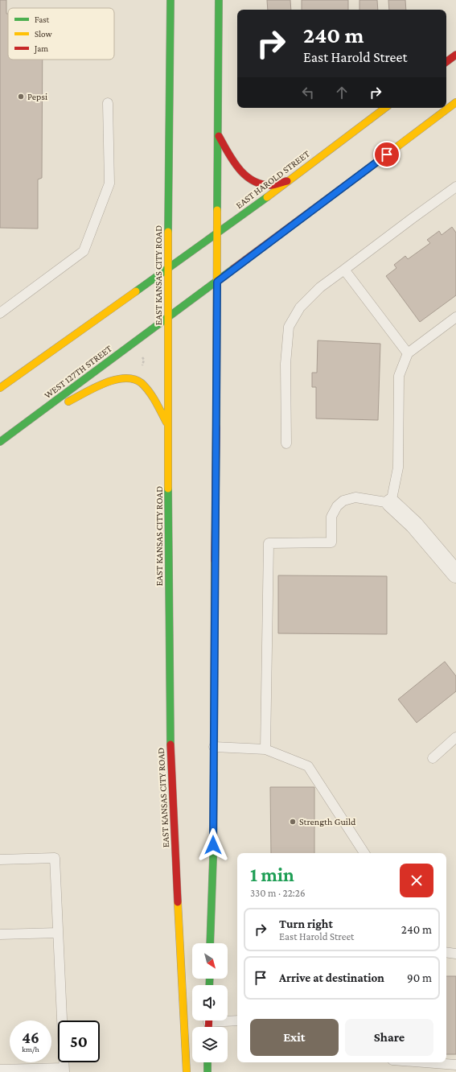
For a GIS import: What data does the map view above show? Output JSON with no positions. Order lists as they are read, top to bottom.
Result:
{
  "streets": {
    "main road": ["EAST HAROLD STREET", "EAST KANSAS CITY ROAD", "WEST 127TH STREET"]
  },
  "crossings": [
    ["EAST HAROLD STREET", "EAST KANSAS CITY ROAD"],
    ["EAST KANSAS CITY ROAD", "WEST 127TH STREET"]
  ],
  "places": ["Pepsi", "Strength Guild"],
  "legend": ["Fast", "Slow", "Jam"],
  "north": "bottom right",
  "page": {
    "turn": ["240 m", "East Harold Street"],
    "heading": ["1 min", "330 m · 22:26"],
    "list": [
      {
        "name": "Turn right",
        "note": "East Harold Street",
        "value": "240 m"
      },
      {
        "name": "Arrive at destination",
        "value": "90 m"
      }
    ],
    "buttons": ["Exit", "Share"],
    "speed": "46 km/h",
    "limit": "50"
  }
}
